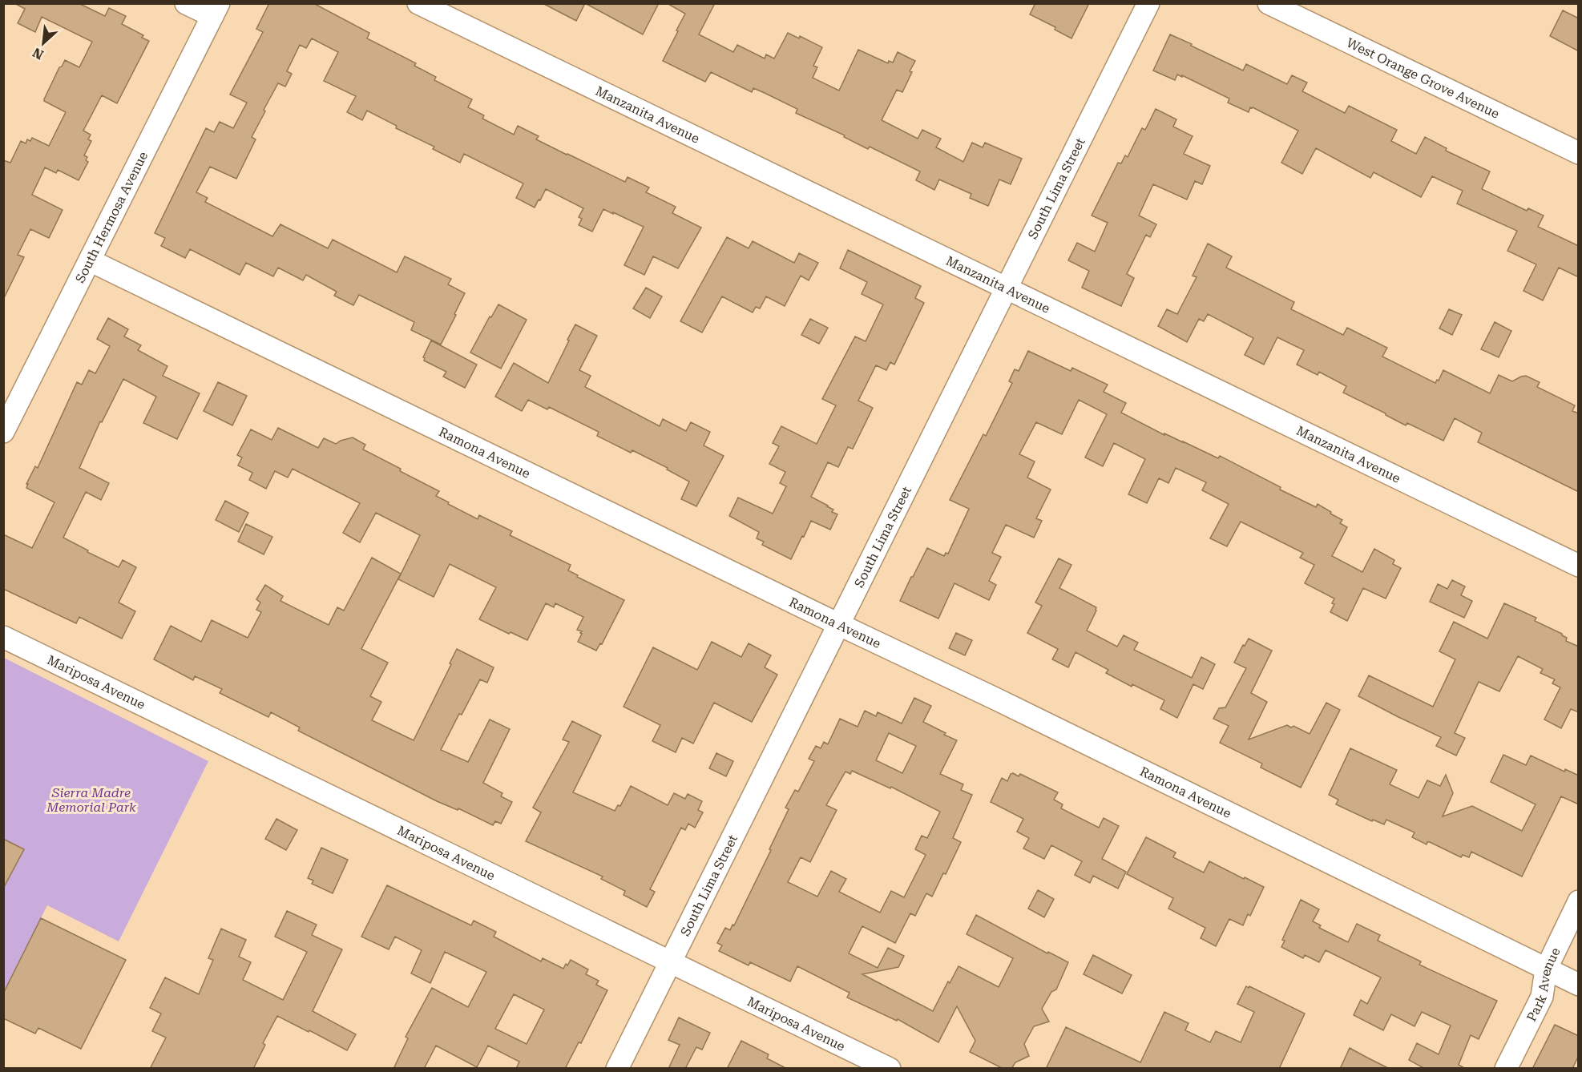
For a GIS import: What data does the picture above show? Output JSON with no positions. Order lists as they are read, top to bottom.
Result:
{
  "streets": {
    "street": [
      "West Orange Grove Avenue",
      "Manzanita Avenue",
      "South Lima Street",
      "South Hermosa Avenue",
      "Ramona Avenue",
      "Mariposa Avenue",
      "Park Avenue"
    ]
  },
  "crossings": [
    ["Manzanita Avenue", "South Lima Street"],
    ["South Lima Street", "Ramona Avenue"],
    ["South Lima Street", "Mariposa Avenue"],
    ["South Hermosa Avenue", "Ramona Avenue"],
    ["Ramona Avenue", "Park Avenue"]
  ],
  "parks": ["Sierra Madre Memorial Park"],
  "north": "bottom left"
}
